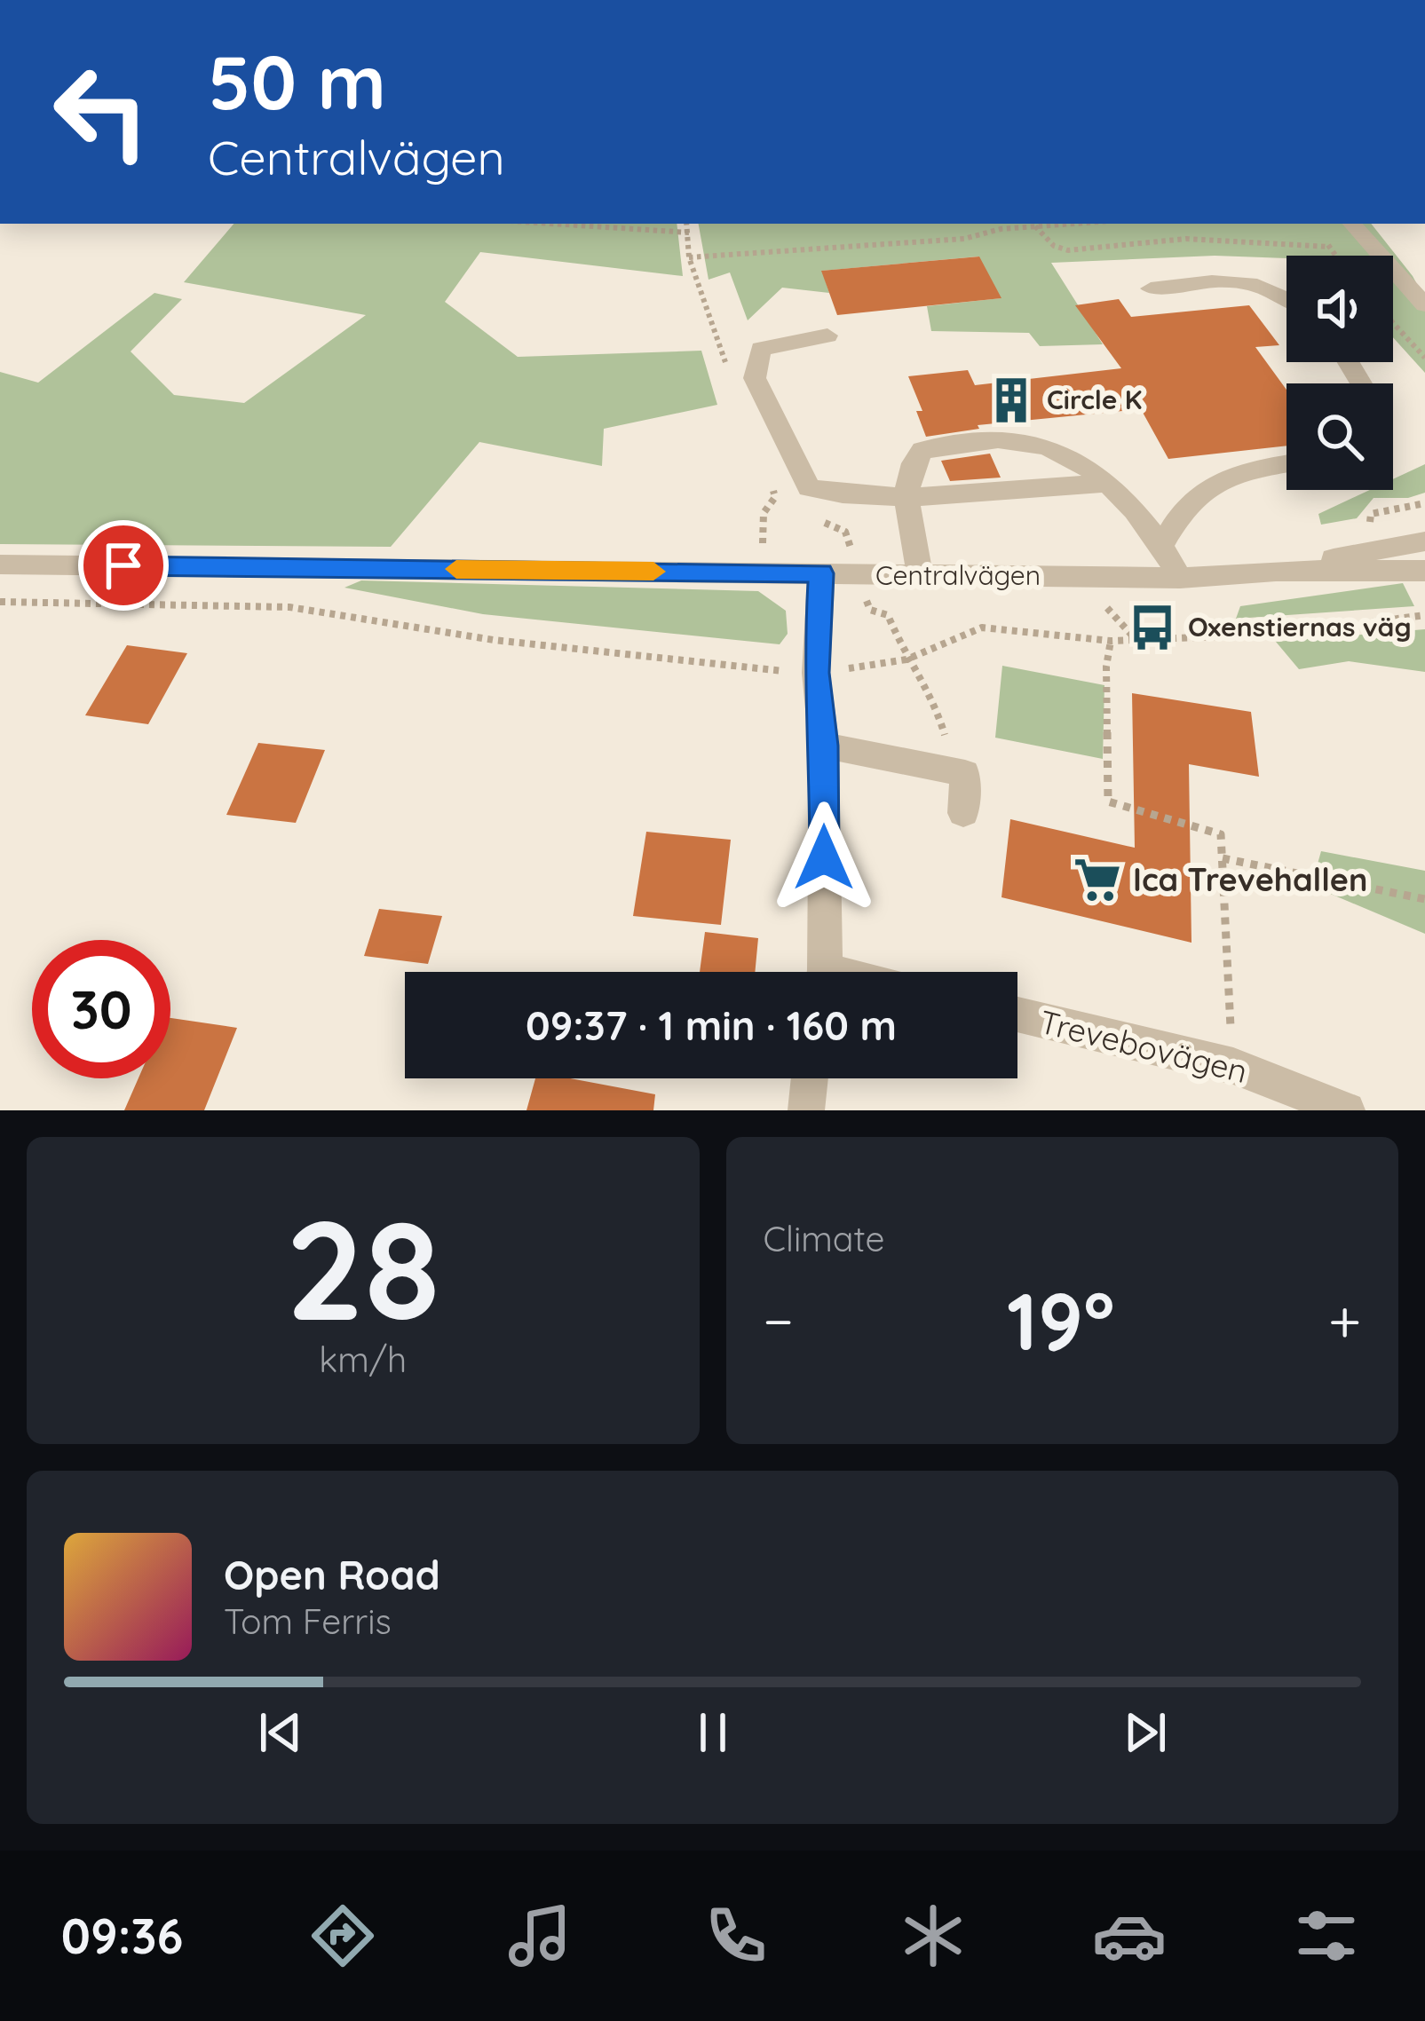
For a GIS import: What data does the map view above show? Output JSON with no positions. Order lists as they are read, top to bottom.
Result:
{
  "streets": {
    "street": ["Centralvägen", "Trevebovägen"]
  },
  "places": {
    "building": ["Circle K"],
    "bus stop": ["Oxenstiernas väg"],
    "supermarket": ["Ica Trevehallen"]
  },
  "page": {
    "turn": ["50 m", "Centralvägen"],
    "limit": "30",
    "trip": "09:37 · 1 min · 160 m",
    "tile": [
      ["28", "km/h"],
      "Climate"
    ],
    "heat": ["−", "19°", "+"],
    "song": ["Open Road", "Tom Ferris"],
    "tabs": "09:36"
  }
}
